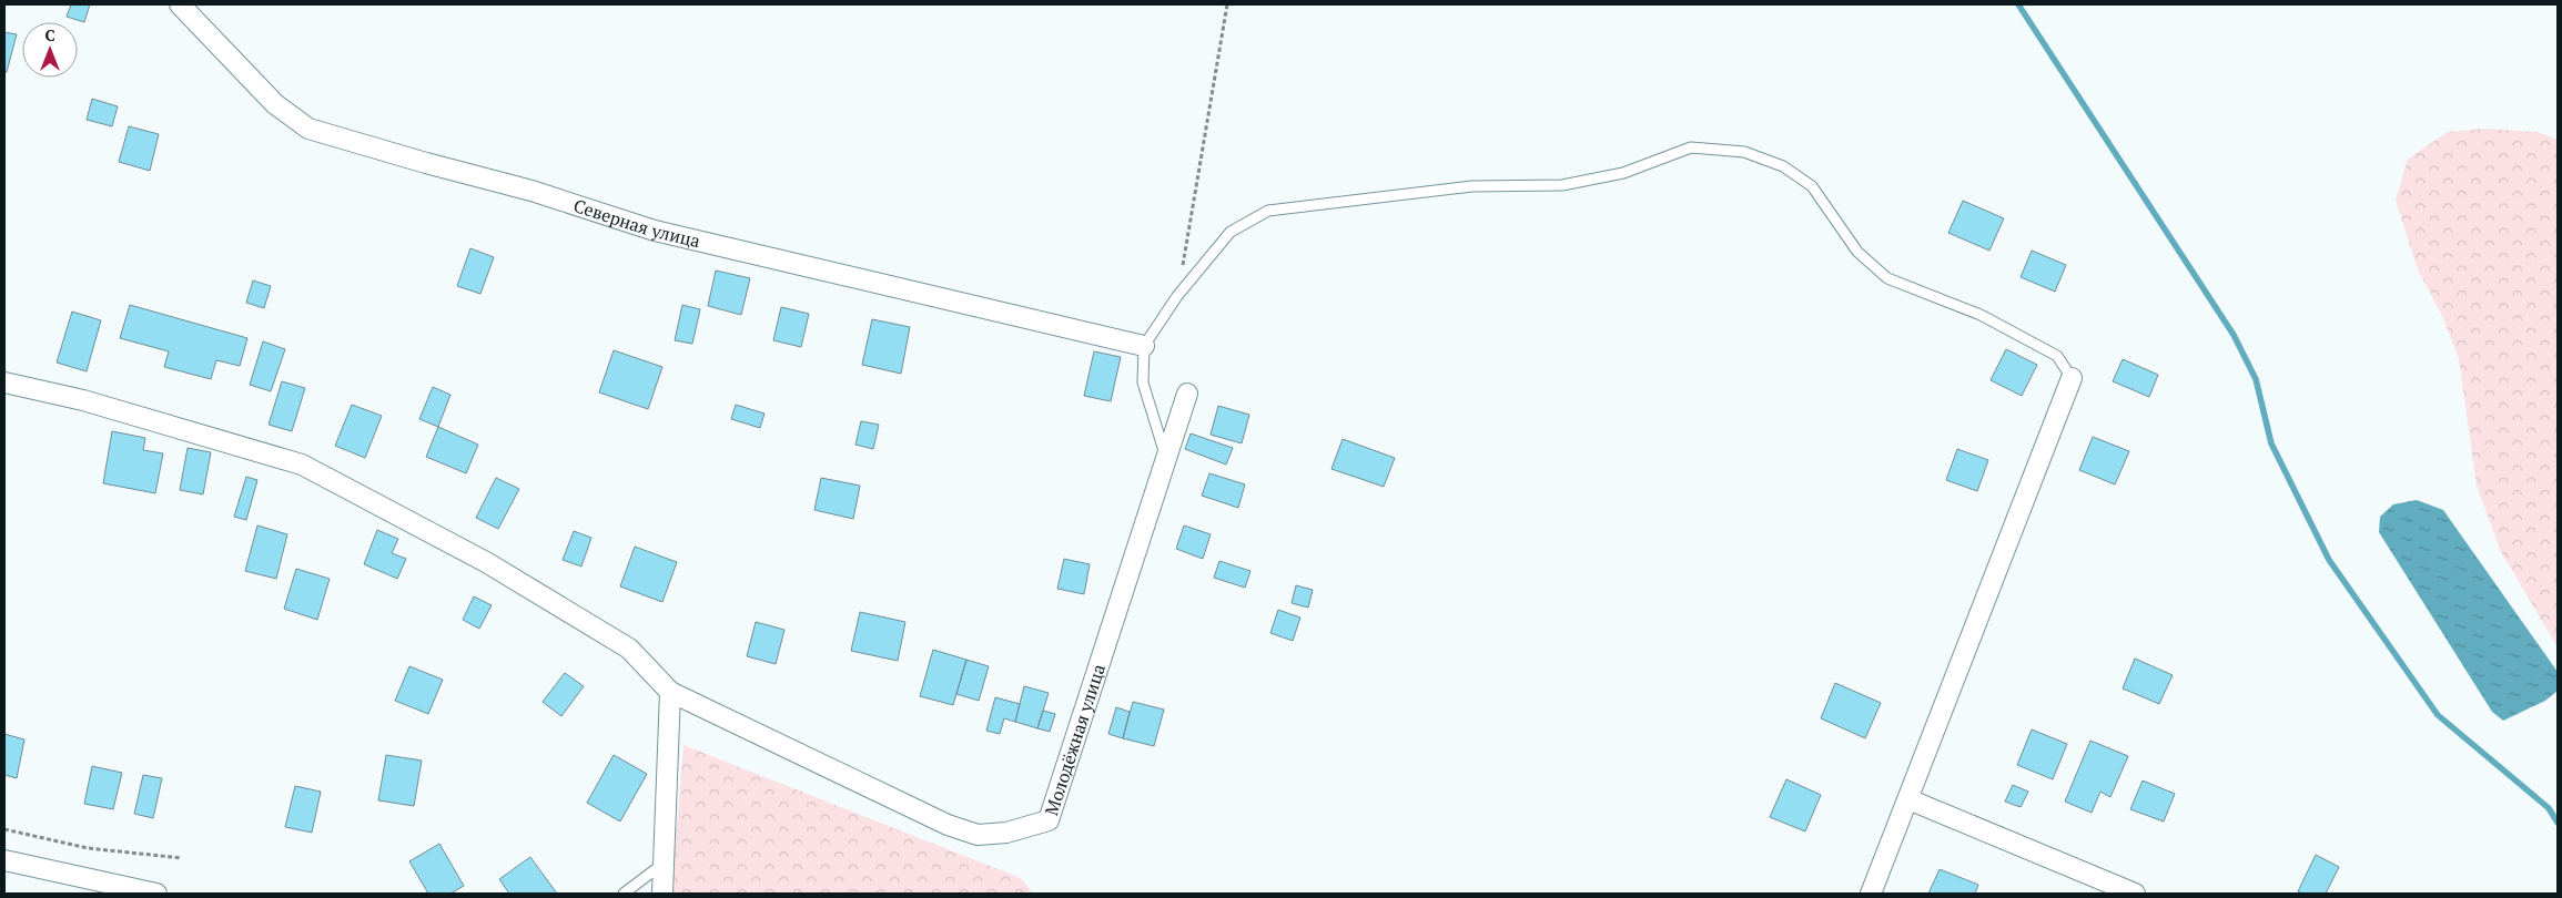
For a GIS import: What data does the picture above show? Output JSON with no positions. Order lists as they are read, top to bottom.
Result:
{
  "streets": {
    "street": ["Северная улица", "Молодёжная улица"]
  },
  "north": "top"
}
